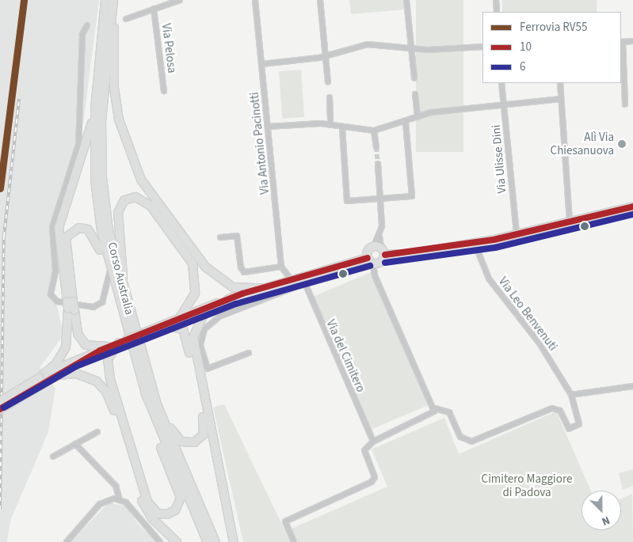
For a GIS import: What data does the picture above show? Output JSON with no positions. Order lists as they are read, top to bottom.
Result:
{
  "streets": {
    "main road": ["Corso Australia"],
    "street": [
      "Via Pelosa",
      "Via Antonio Pacinotti",
      "Via Ulisse Dini",
      "Via Leo Benvenuti",
      "Via del Cimitero"
    ]
  },
  "parks": ["Cimitero Maggiore di Padova"],
  "places": ["Alì Via Chiesanuova"],
  "lines": ["rail line RV55", "transit line 10", "transit line 6"],
  "legend": ["Ferrovia RV55", "10", "6"],
  "north": "bottom right"
}
